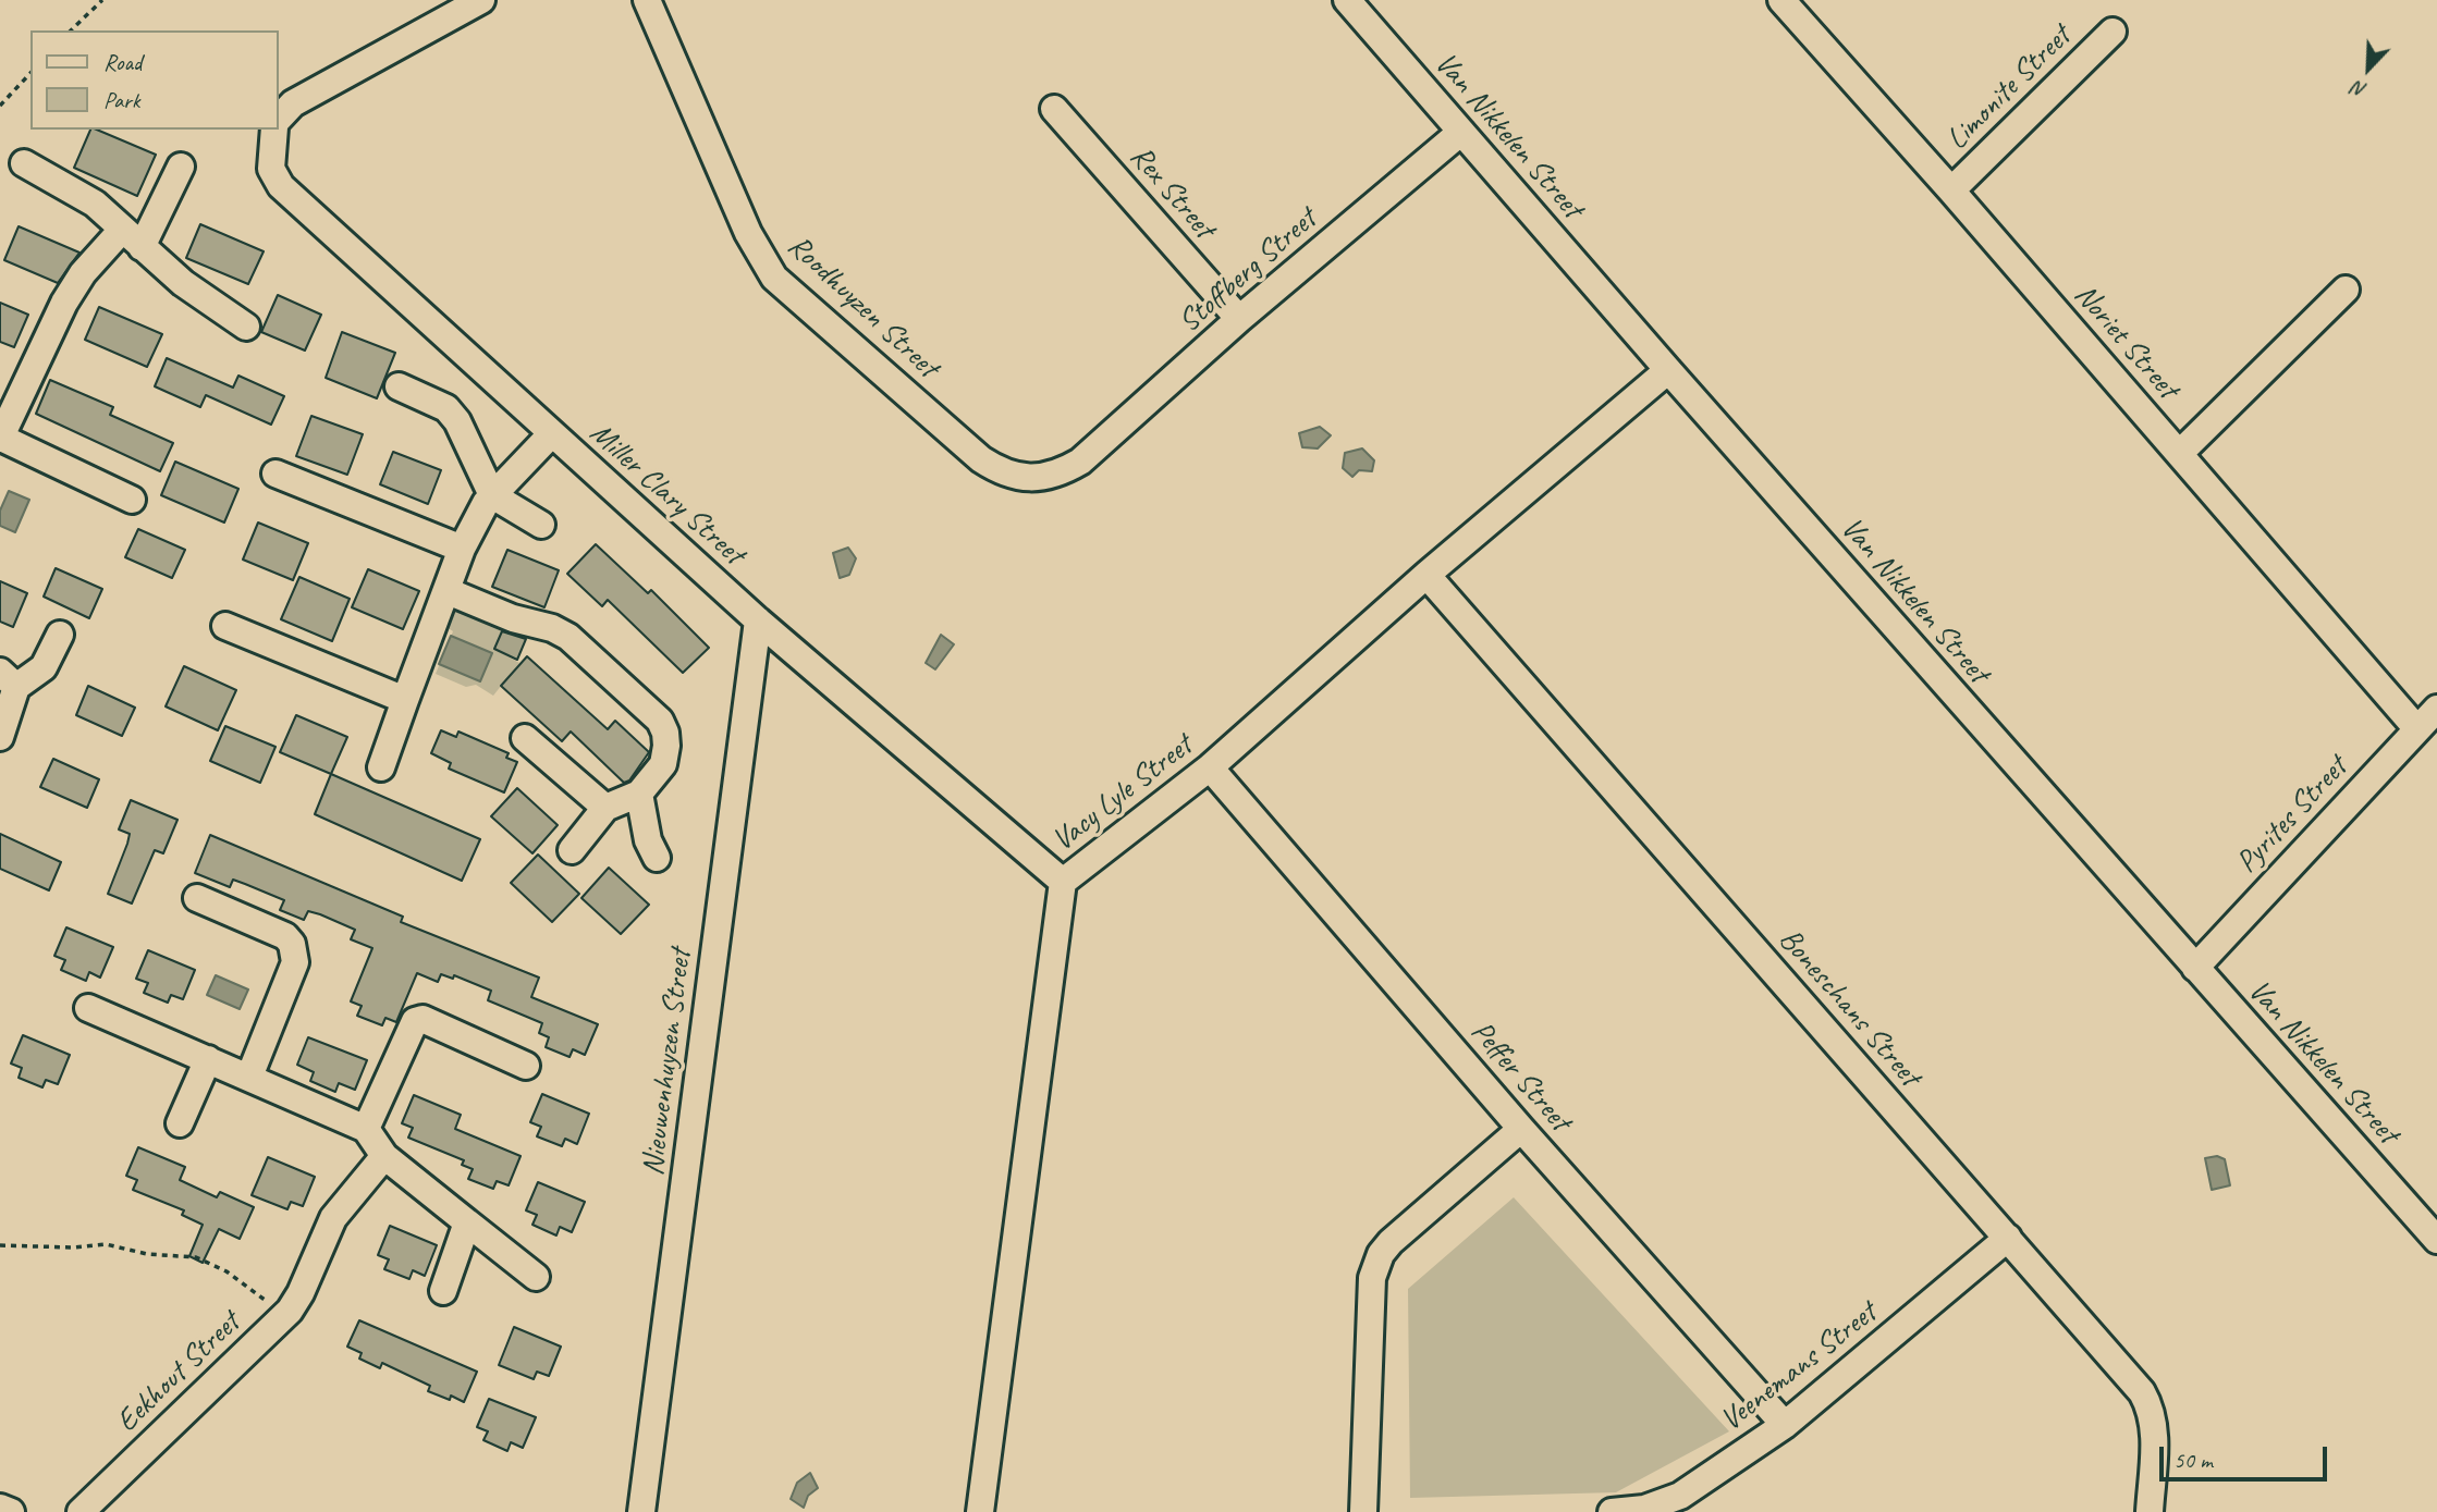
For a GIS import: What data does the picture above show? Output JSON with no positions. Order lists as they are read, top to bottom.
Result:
{
  "streets": {
    "street": [
      "Limonite Street",
      "Van Nikkelen Street",
      "Rex Street",
      "Stoffberg Street",
      "Roodhuyzen Street",
      "Noriet Street",
      "Miller Clary Street",
      "Vacy Lyle Street",
      "Pyrites Street",
      "Boneschans Street",
      "Nieuwenhuyzen Street",
      "Peffer Street",
      "Veenemans Street",
      "Eekhout Street"
    ]
  },
  "crossings": [
    ["Limonite Street", "Noriet Street"],
    ["Van Nikkelen Street", "Stoffberg Street"],
    ["Van Nikkelen Street", "Vacy Lyle Street"],
    ["Van Nikkelen Street", "Pyrites Street"],
    ["Rex Street", "Stoffberg Street"],
    ["Stoffberg Street", "Roodhuyzen Street"],
    ["Noriet Street", "Pyrites Street"],
    ["Miller Clary Street", "Vacy Lyle Street"],
    ["Miller Clary Street", "Nieuwenhuyzen Street"],
    ["Vacy Lyle Street", "Boneschans Street"],
    ["Vacy Lyle Street", "Peffer Street"],
    ["Boneschans Street", "Veenemans Street"],
    ["Peffer Street", "Veenemans Street"]
  ],
  "legend": ["Road", "Park"],
  "scale_bar": "50 m",
  "north": "bottom left"
}
